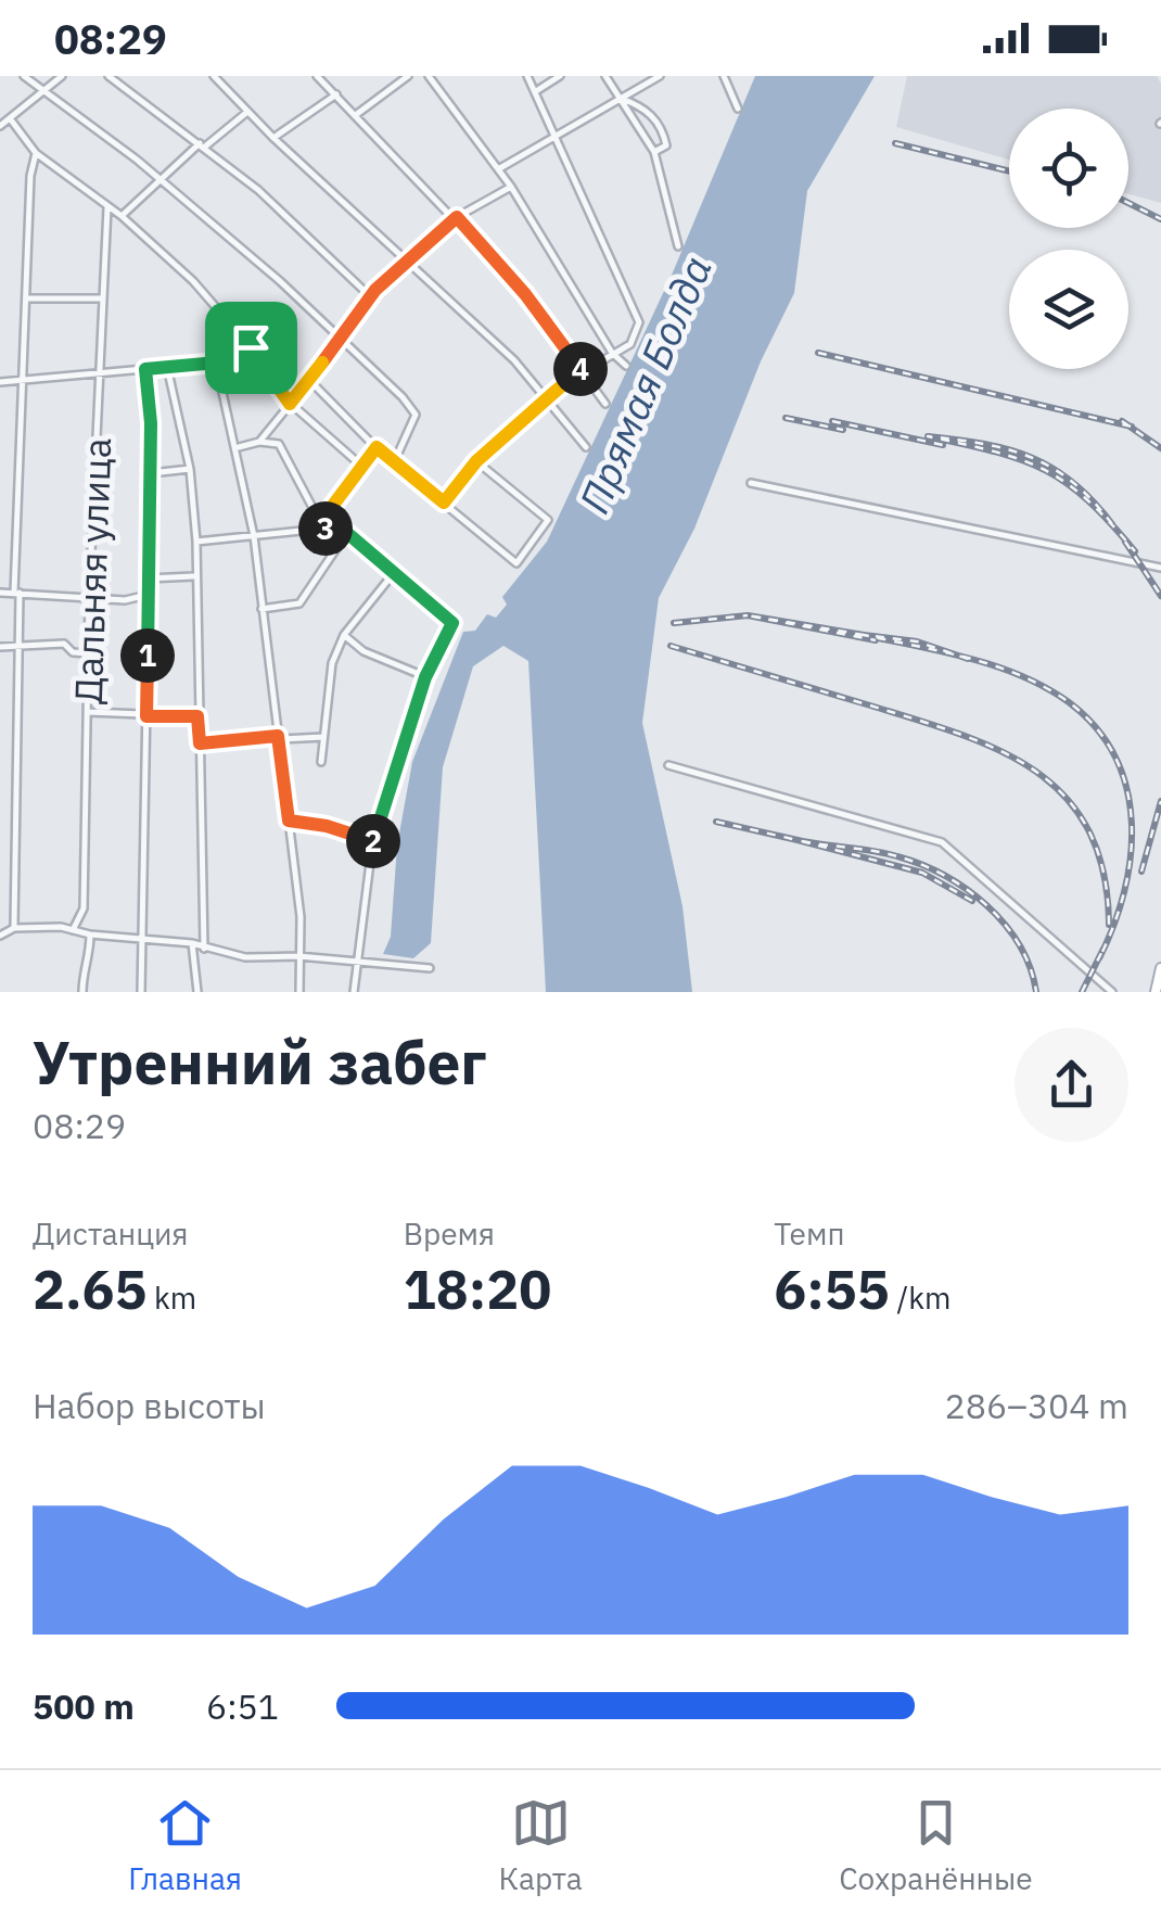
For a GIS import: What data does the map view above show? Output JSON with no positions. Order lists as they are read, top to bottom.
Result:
{
  "streets": {
    "street": ["Дальняя улица"]
  },
  "water": ["Прямая Болда"],
  "page": {
    "status": "08:29",
    "pins": [
      "4",
      "3",
      "1",
      "2"
    ],
    "heading": ["Утренний забег", "08:29"],
    "stats": [
      ["Дистанция", "2.65 km"],
      ["Время", "18:20"],
      ["Темп", "6:55 /km"]
    ],
    "chart": ["Набор высоты", "286–304 m"],
    "list": [
      {
        "name": "500 m",
        "note": "6:51"
      }
    ],
    "tabs": ["Главная", "Карта", "Сохранённые"]
  }
}
